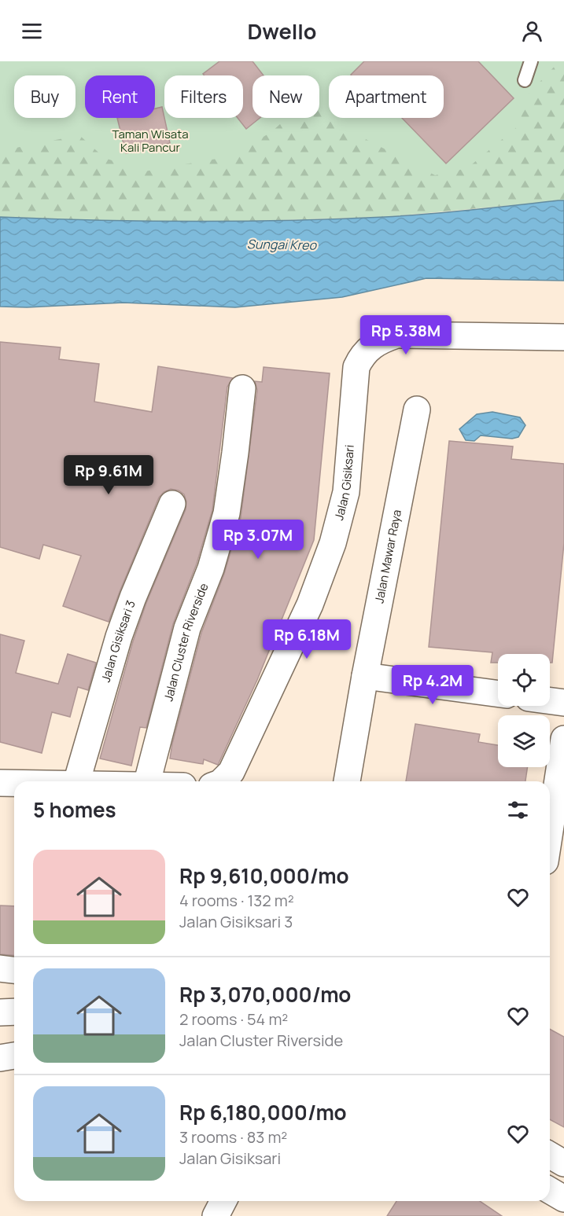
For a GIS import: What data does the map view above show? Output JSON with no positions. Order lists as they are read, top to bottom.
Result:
{
  "streets": {
    "street": [
      "Jalan Gisiksari",
      "Jalan Mawar Raya",
      "Jalan Gisiksari 3",
      "Jalan Cluster Riverside"
    ]
  },
  "water": ["Sungai Kreo"],
  "parks": ["Taman Wisata Kali Pancur"],
  "page": {
    "header": "Dwello",
    "chip": [
      "Buy",
      "Rent",
      "Filters",
      "New",
      "Apartment"
    ],
    "price": [
      "Rp 5.38M",
      "Rp 9.61M",
      "Rp 3.07M",
      "Rp 6.18M",
      "Rp 4.2M"
    ],
    "heading": "5 homes",
    "list": [
      {
        "name": "Rp 9,610,000/mo",
        "note": "4 rooms · 132 m² · Jalan Gisiksari 3"
      },
      {
        "name": "Rp 3,070,000/mo",
        "note": "2 rooms · 54 m² · Jalan Cluster Riverside"
      },
      {
        "name": "Rp 6,180,000/mo",
        "note": "3 rooms · 83 m² · Jalan Gisiksari"
      }
    ]
  }
}
